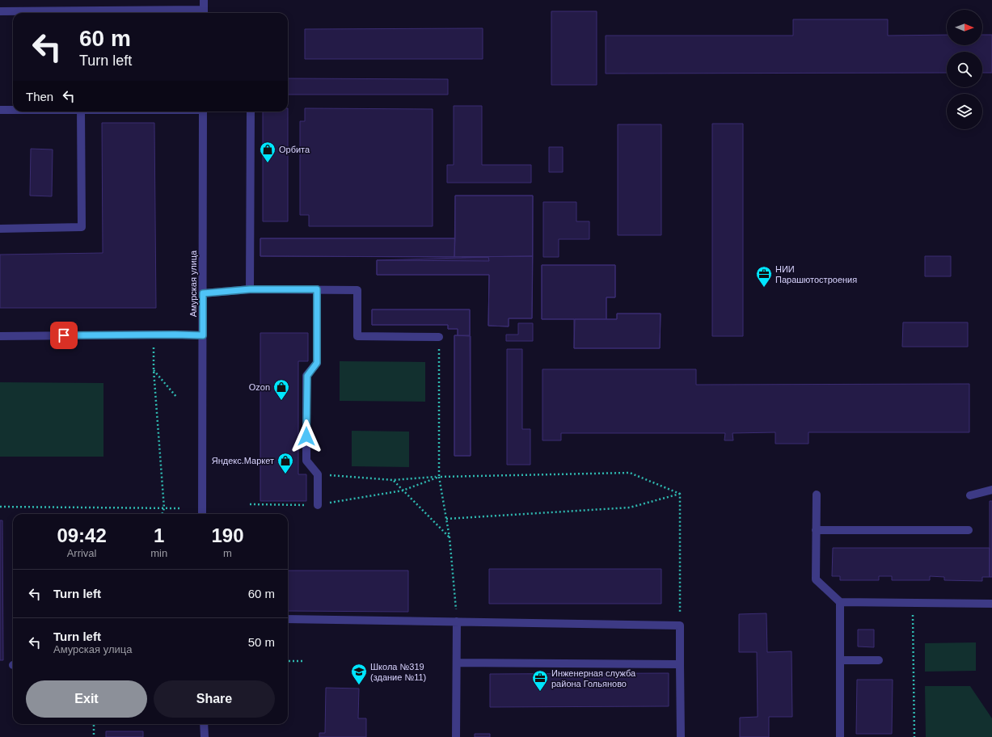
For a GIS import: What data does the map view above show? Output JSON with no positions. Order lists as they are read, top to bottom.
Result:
{
  "streets": {
    "street": ["Амурская улица"]
  },
  "places": {
    "shop": ["Орбита", "Ozon", "Яндекс.Маркет"],
    "office": ["НИИ Парашютостроения", "Инженерная служба района Гольяново"],
    "school or university": ["Школа №319 (здание №11)"]
  },
  "north": "right",
  "page": {
    "turn": ["60 m", "Turn left"],
    "then": "Then",
    "eta": [
      "09:42",
      "Arrival",
      "1",
      "min",
      "190",
      "m"
    ],
    "list": [
      {
        "name": "Turn left",
        "value": "60 m"
      },
      {
        "name": "Turn left",
        "note": "Амурская улица",
        "value": "50 m"
      }
    ],
    "buttons": ["Exit", "Share"]
  }
}
